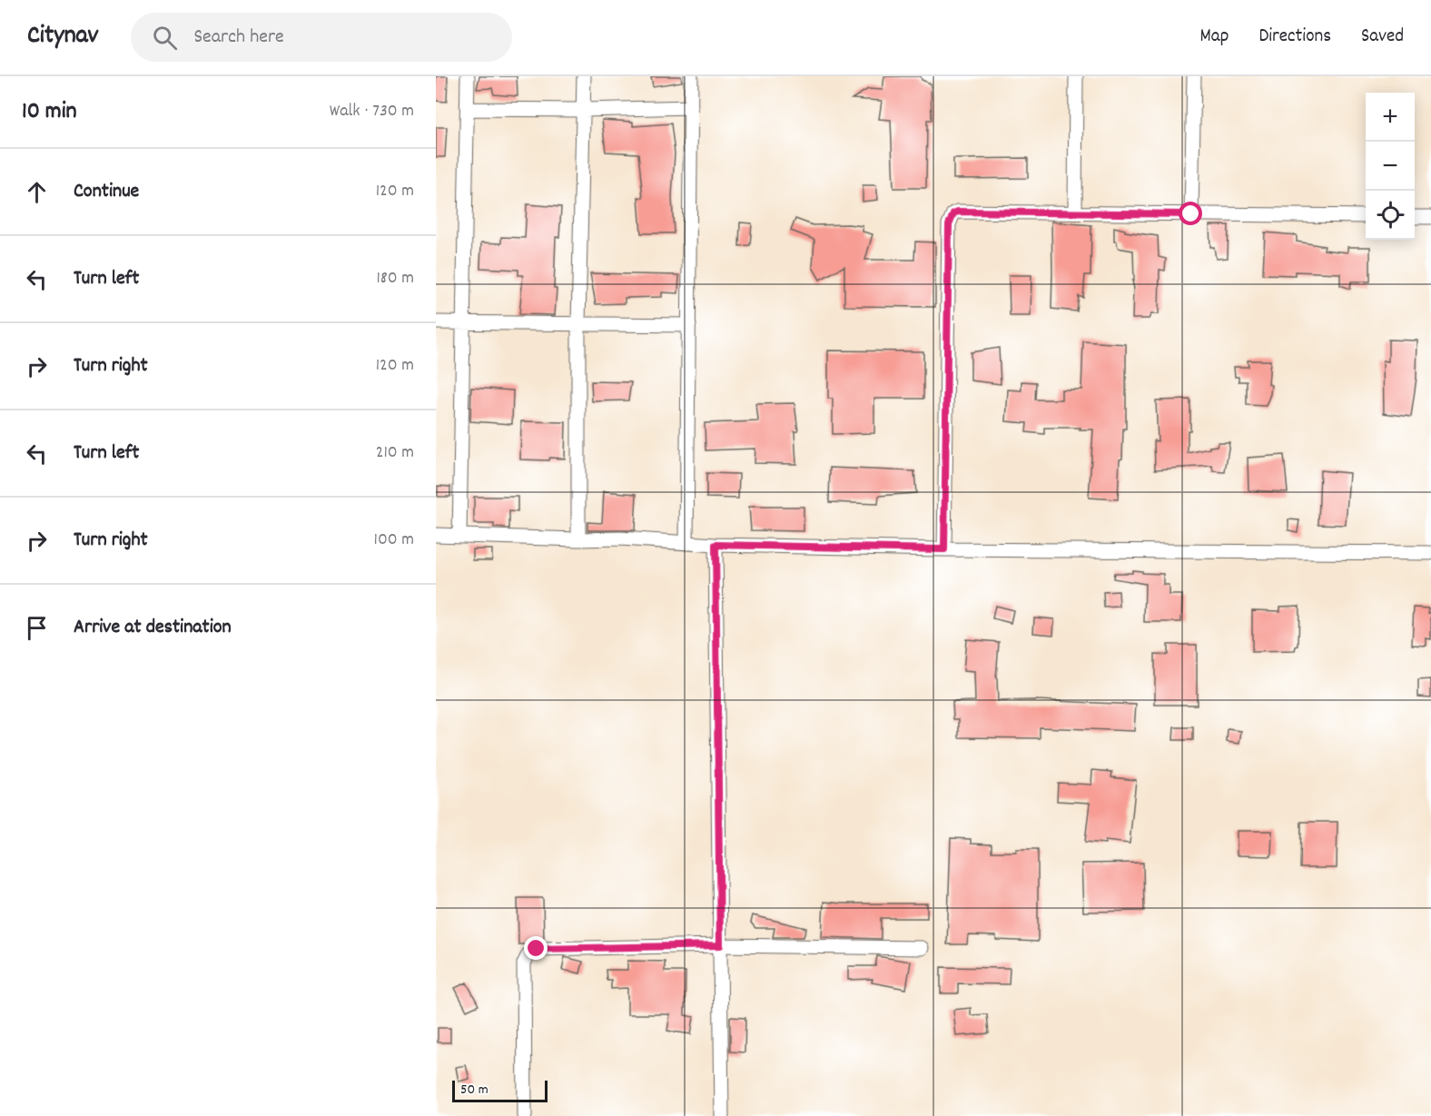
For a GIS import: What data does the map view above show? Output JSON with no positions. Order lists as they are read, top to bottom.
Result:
{
  "scale_bar": "50 m",
  "page": {
    "header": "Citynav",
    "search": "Search here",
    "nav": ["Map", "Directions", "Saved"],
    "heading": ["10 min", "Walk · 730 m"],
    "map_buttons": ["+", "−"],
    "list": [
      ["Continue", "120 m"],
      ["Turn left", "180 m"],
      ["Turn right", "120 m"],
      ["Turn left", "210 m"],
      ["Turn right", "100 m"],
      "Arrive at destination"
    ],
    "scale": "50 m"
  }
}
